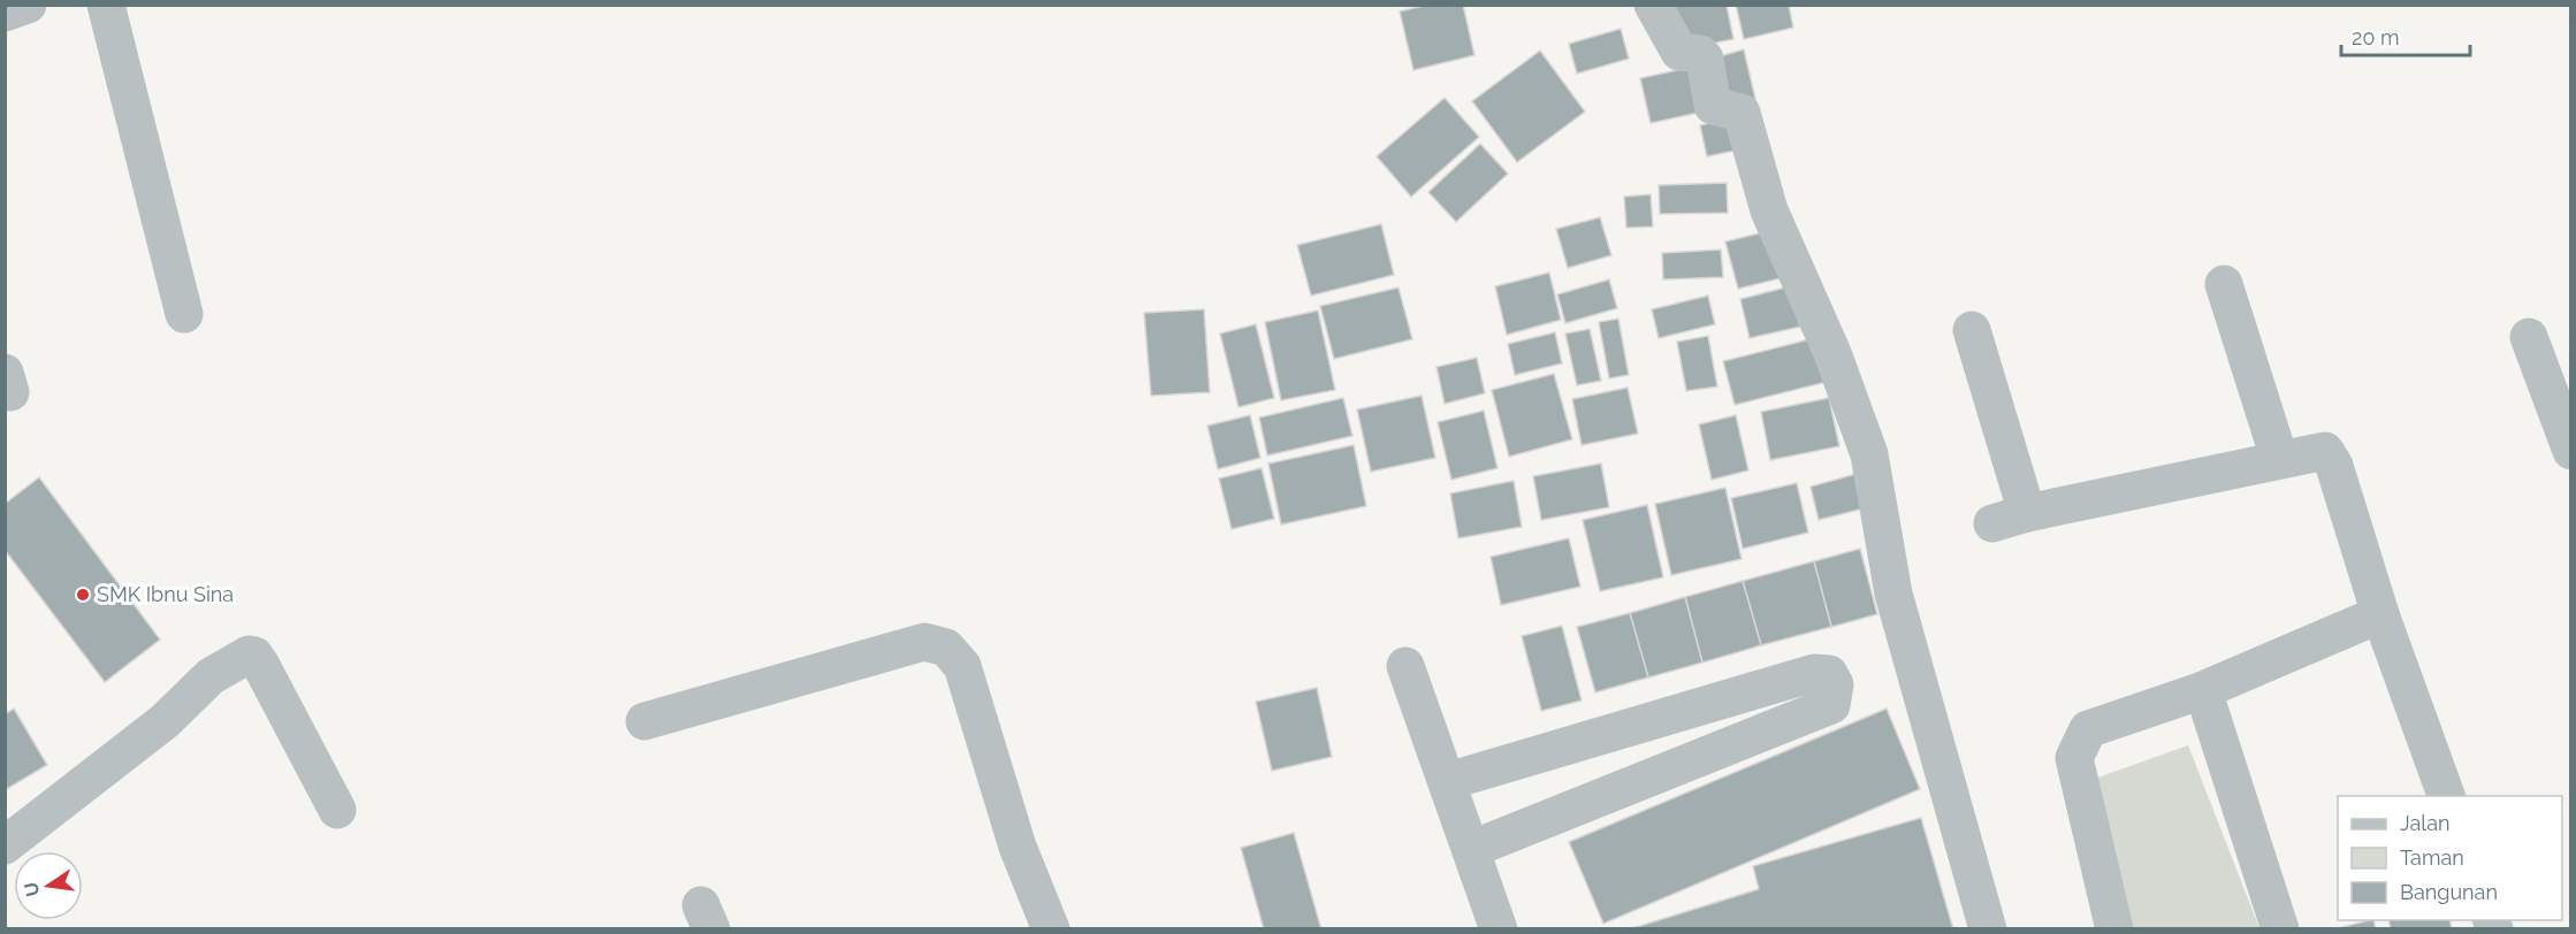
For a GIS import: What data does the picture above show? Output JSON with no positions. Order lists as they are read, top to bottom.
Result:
{
  "places": ["SMK Ibnu Sina"],
  "legend": ["Jalan", "Taman", "Bangunan"],
  "scale_bar": "20 m",
  "north": "left"
}
